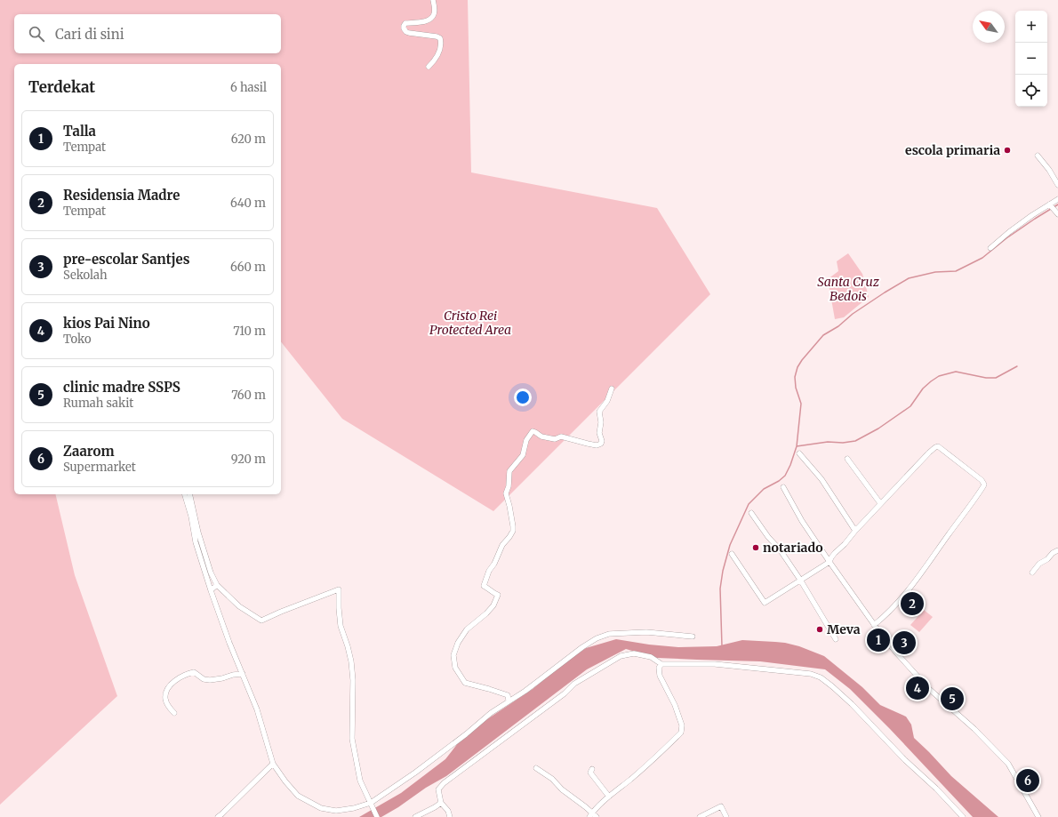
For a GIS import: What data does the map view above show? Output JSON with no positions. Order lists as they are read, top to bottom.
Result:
{
  "parks": ["Santa Cruz Bedois", "Cristo Rei Protected Area"],
  "places": ["escola primaria", "notariado", "Meva"],
  "north": "top left",
  "page": {
    "map_buttons": ["+", "−"],
    "search": "Cari di sini",
    "heading": ["Terdekat", "6 hasil"],
    "list": [
      {
        "mark": "1",
        "name": "Talla",
        "note": "Tempat",
        "value": "620 m"
      },
      {
        "mark": "2",
        "name": "Residensia Madre",
        "note": "Tempat",
        "value": "640 m"
      },
      {
        "mark": "3",
        "name": "pre-escolar Santjes",
        "note": "Sekolah",
        "value": "660 m"
      },
      {
        "mark": "4",
        "name": "kios Pai Nino",
        "note": "Toko",
        "value": "710 m"
      },
      {
        "mark": "5",
        "name": "clinic madre SSPS",
        "note": "Rumah sakit",
        "value": "760 m"
      },
      {
        "mark": "6",
        "name": "Zaarom",
        "note": "Supermarket",
        "value": "920 m"
      }
    ],
    "pins": [
      "2",
      "1",
      "3",
      "4",
      "5",
      "6"
    ]
  }
}
